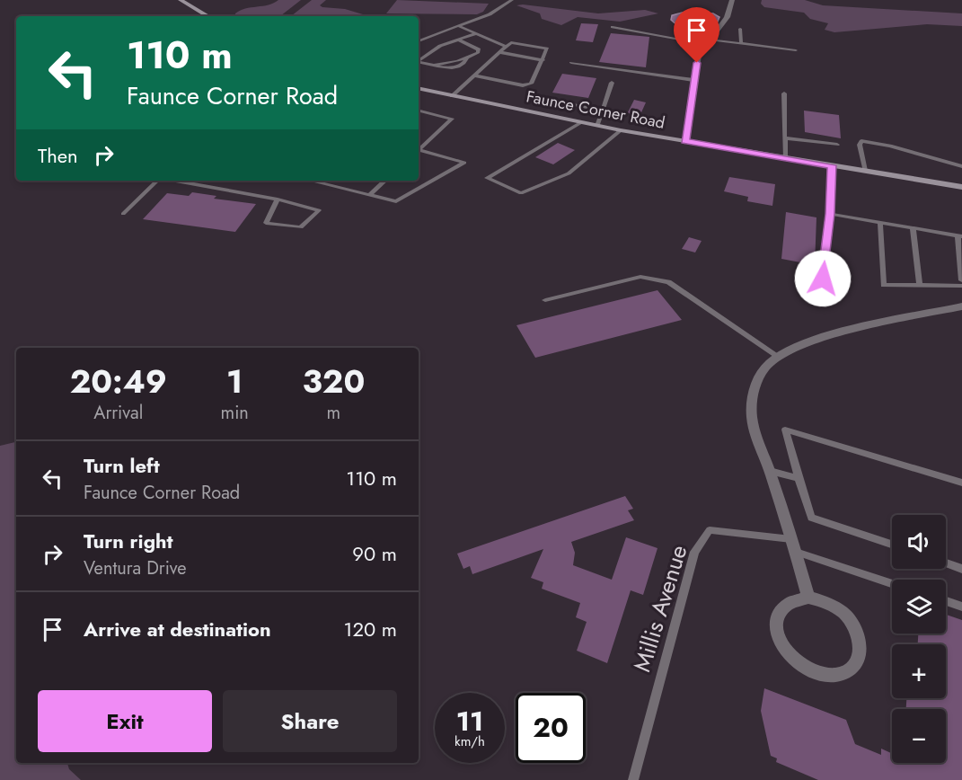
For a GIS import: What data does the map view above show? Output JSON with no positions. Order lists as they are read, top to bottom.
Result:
{
  "streets": {
    "main road": ["Faunce Corner Road"],
    "lane": ["Millis Avenue"]
  },
  "page": {
    "turn": ["110 m", "Faunce Corner Road"],
    "then": "Then",
    "eta": [
      "20:49",
      "Arrival",
      "1",
      "min",
      "320",
      "m"
    ],
    "list": [
      {
        "name": "Turn left",
        "note": "Faunce Corner Road",
        "value": "110 m"
      },
      {
        "name": "Turn right",
        "note": "Ventura Drive",
        "value": "90 m"
      },
      {
        "name": "Arrive at destination",
        "value": "120 m"
      }
    ],
    "map_buttons": ["+", "−"],
    "buttons": ["Exit", "Share"],
    "speed": "11 km/h",
    "limit": "20"
  }
}
